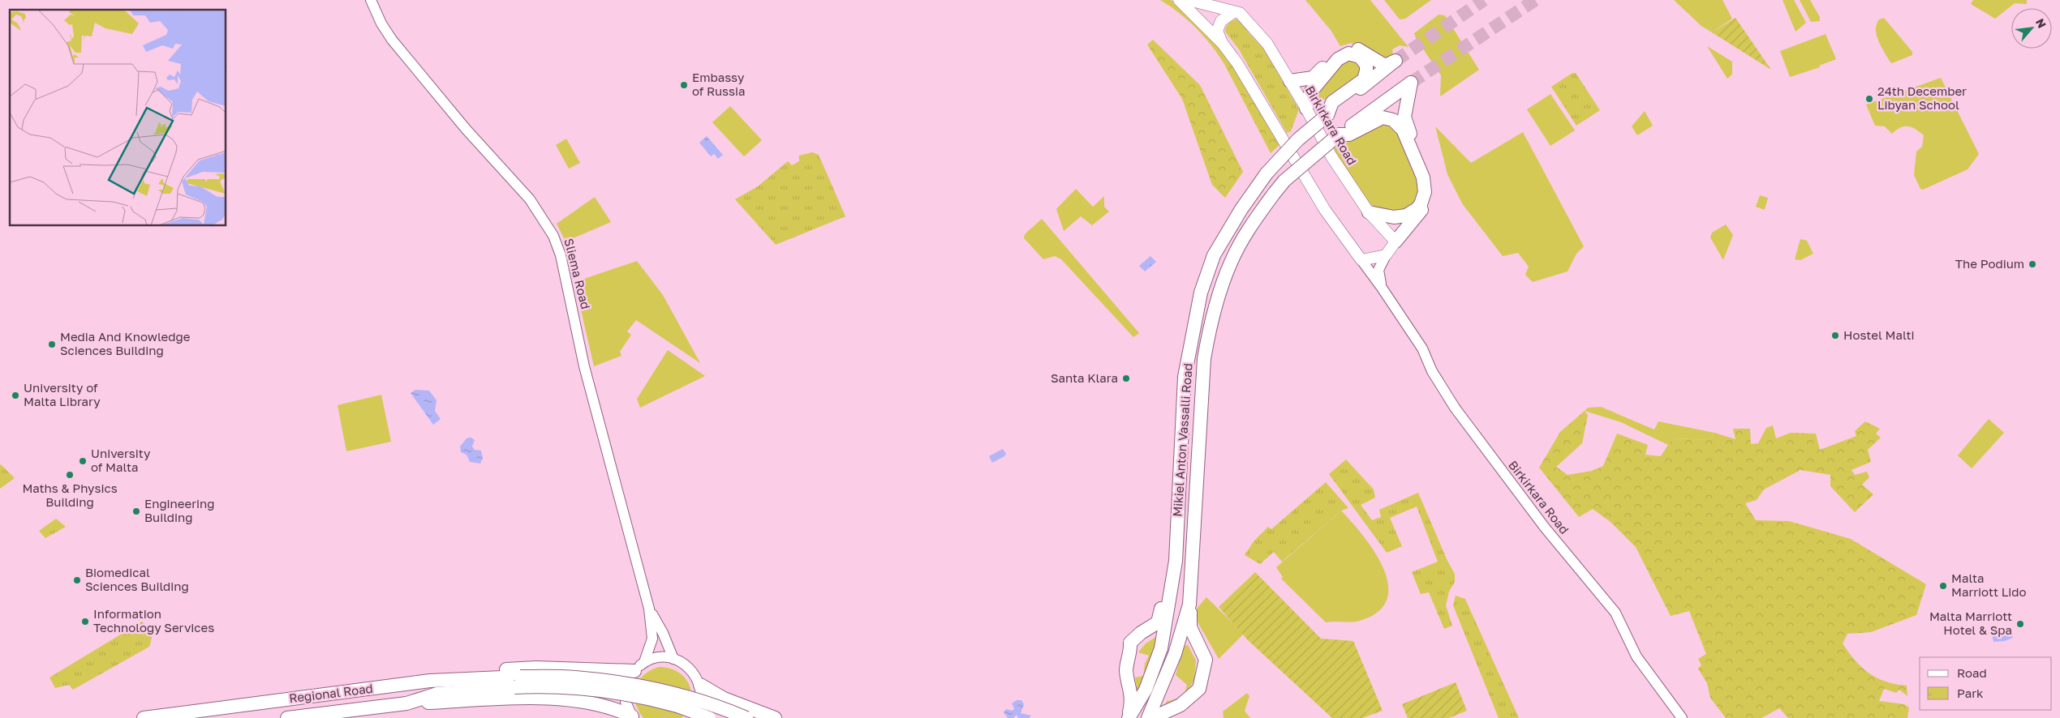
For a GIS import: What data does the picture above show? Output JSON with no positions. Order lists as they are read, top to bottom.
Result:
{
  "streets": {
    "highway": ["Mikiel Anton Vassalli Road", "Regional Road"],
    "main road": ["Birkirkara Road", "Sliema Road"]
  },
  "crossings": [
    ["Birkirkara Road", "Mikiel Anton Vassalli Road"]
  ],
  "places": [
    "Embassy of Russia",
    "24th December Libyan School",
    "The Podium",
    "Hostel Malti",
    "Media And Knowledge Sciences Building",
    "Santa Klara",
    "University of Malta Library",
    "University of Malta",
    "Maths & Physics Building",
    "Engineering Building",
    "Biomedical Sciences Building",
    "Malta Marriott Lido",
    "Information Technology Services",
    "Malta Marriott Hotel & Spa"
  ],
  "legend": ["Road", "Park"],
  "north": "top right"
}
